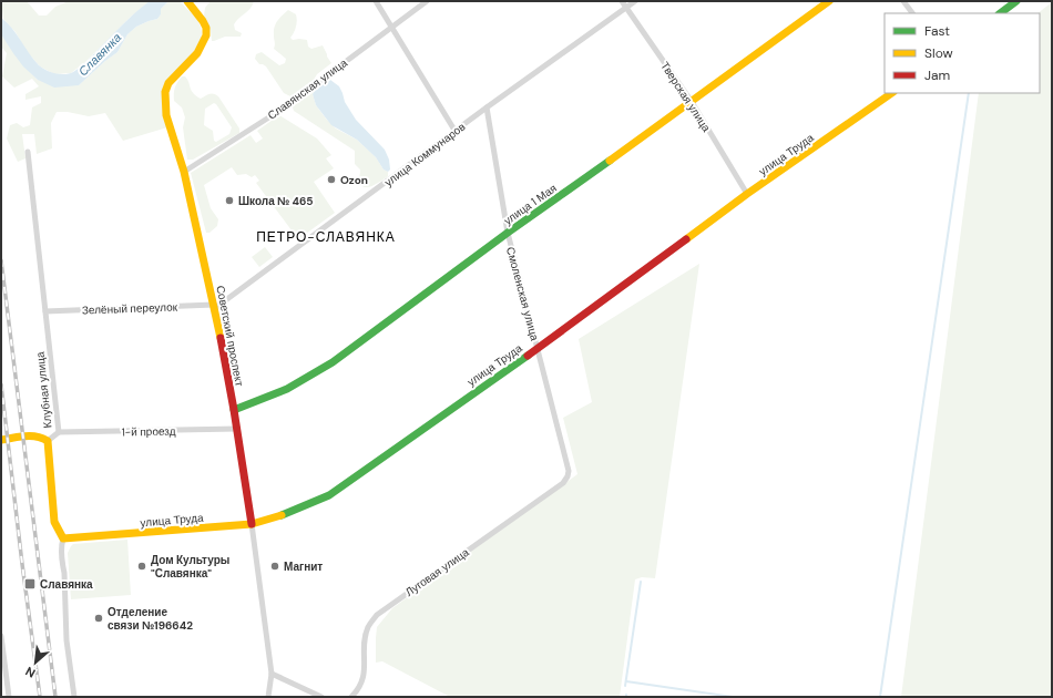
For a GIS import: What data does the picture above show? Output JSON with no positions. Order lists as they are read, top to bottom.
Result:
{
  "streets": {
    "street": [
      "Славянская улица",
      "Тверская улица",
      "улица Коммунаров",
      "улица Труда",
      "улица 1 Мая",
      "Смоленская улица",
      "Зелёный переулок",
      "Советский проспект",
      "Клубная улица",
      "1-й проезд",
      "Луговая улица"
    ]
  },
  "crossings": [
    ["Славянская улица", "Советский проспект"],
    ["Тверская улица", "улица Коммунаров"],
    ["Тверская улица", "улица Труда"],
    ["Тверская улица", "улица 1 Мая"],
    ["улица Коммунаров", "Смоленская улица"],
    ["улица Коммунаров", "Зелёный переулок"],
    ["улица Коммунаров", "Советский проспект"],
    ["улица Труда", "Смоленская улица"],
    ["улица Труда", "Советский проспект"],
    ["улица Труда", "Клубная улица"],
    ["улица 1 Мая", "Смоленская улица"],
    ["улица 1 Мая", "Советский проспект"],
    ["Смоленская улица", "Луговая улица"],
    ["Зелёный переулок", "Советский проспект"],
    ["Зелёный переулок", "Клубная улица"],
    ["Советский проспект", "1-й проезд"],
    ["Клубная улица", "1-й проезд"]
  ],
  "districts": ["ПЕТРО-СЛАВЯНКА"],
  "water": ["Славянка"],
  "places": {
    "other": [
      "Ozon",
      "Школа № 465",
      "Дом Культуры \"Славянка\"",
      "Магнит",
      "Отделение связи №196642"
    ],
    "transit": ["Славянка"]
  },
  "legend": ["Fast", "Slow", "Jam"],
  "north": "bottom left"
}
